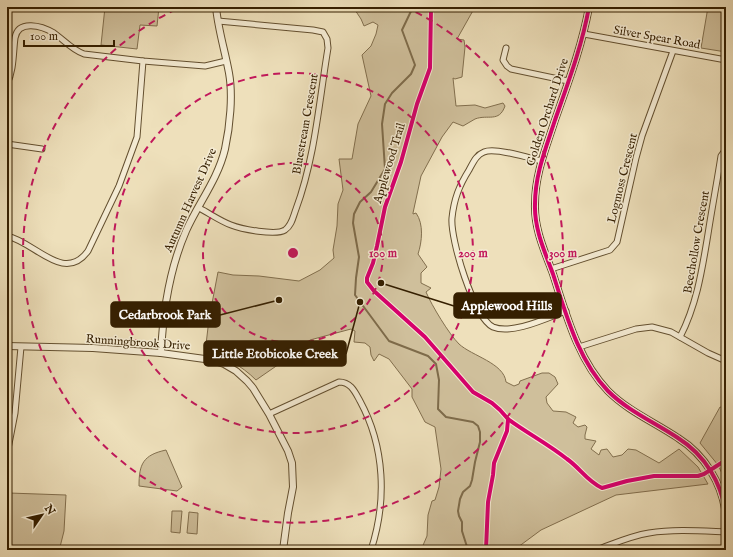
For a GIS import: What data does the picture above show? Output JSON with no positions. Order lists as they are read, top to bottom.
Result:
{
  "streets": {
    "street": [
      "Silver Spear Road",
      "Golden Orchard Drive",
      "Bluestream Crescent",
      "Logmoss Crescent",
      "Autumn Harvest Drive",
      "Beechollow Crescent",
      "Runningbrook Drive"
    ],
    "cycle path": ["Applewood Trail"]
  },
  "crossings": [
    ["Silver Spear Road", "Golden Orchard Drive"],
    ["Silver Spear Road", "Logmoss Crescent"],
    ["Golden Orchard Drive", "Logmoss Crescent"],
    ["Bluestream Crescent", "Autumn Harvest Drive"],
    ["Autumn Harvest Drive", "Runningbrook Drive"]
  ],
  "places": ["Applewood Hills", "Cedarbrook Park", "Little Etobicoke Creek"],
  "scale_bar": "100 m",
  "north": "top right",
  "rings": ["100 m", "200 m", "300 m"]
}
